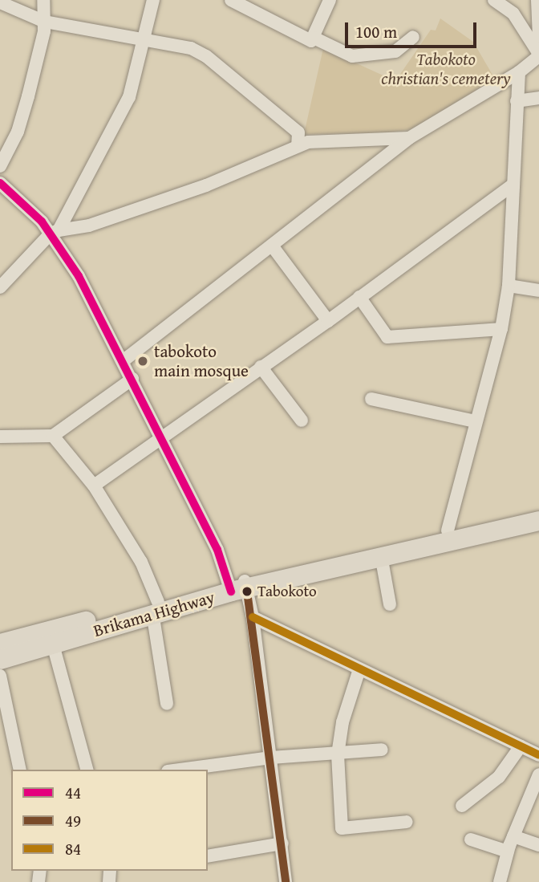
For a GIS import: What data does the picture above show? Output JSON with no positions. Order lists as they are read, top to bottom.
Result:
{
  "streets": {
    "highway": ["Brikama Highway"]
  },
  "parks": ["Tabokoto christian's cemetery"],
  "places": ["tabokoto main mosque", "Tabokoto"],
  "lines": ["transit line 44", "transit line 49", "transit line 84"],
  "legend": ["44", "49", "84"],
  "scale_bar": "100 m"
}
